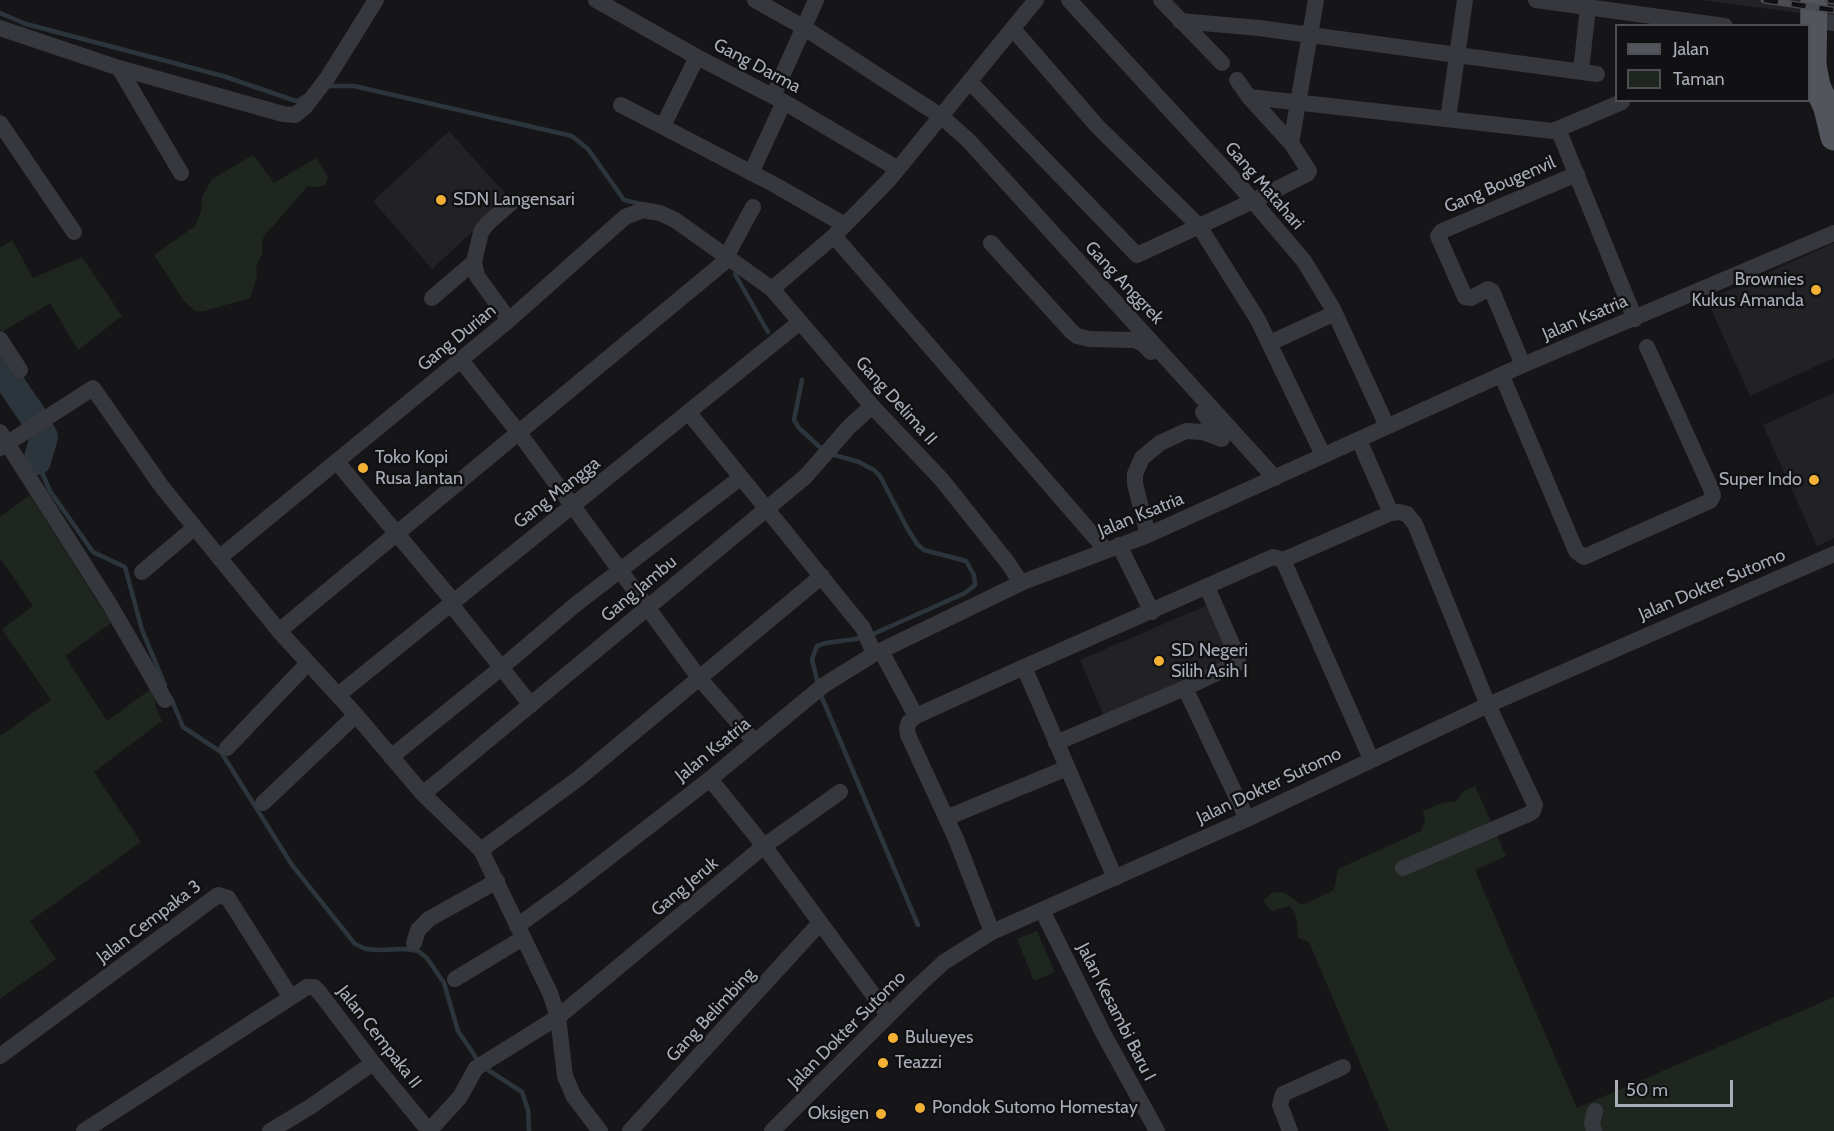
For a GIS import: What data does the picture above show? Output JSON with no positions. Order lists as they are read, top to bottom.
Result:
{
  "streets": {
    "street": [
      "Gang Darma",
      "Gang Bougenvil",
      "Gang Matahari",
      "Gang Anggrek",
      "Jalan Ksatria",
      "Gang Durian",
      "Gang Delima II",
      "Gang Mangga",
      "Jalan Dokter Sutomo",
      "Gang Jambu",
      "Gang Jeruk",
      "Jalan Cempaka 3",
      "Jalan Kesambi Baru I",
      "Gang Belimbing",
      "Jalan Cempaka II"
    ]
  },
  "crossings": [
    ["Gang Bougenvil", "Jalan Ksatria"],
    ["Gang Matahari", "Jalan Ksatria"],
    ["Gang Anggrek", "Jalan Ksatria"],
    ["Jalan Ksatria", "Gang Delima II"],
    ["Gang Durian", "Gang Delima II"],
    ["Gang Delima II", "Gang Mangga"],
    ["Gang Delima II", "Gang Jambu"],
    ["Jalan Dokter Sutomo", "Jalan Kesambi Baru I"],
    ["Gang Jeruk", "Jalan Cempaka II"],
    ["Jalan Cempaka 3", "Jalan Cempaka II"]
  ],
  "places": [
    "SDN Langensari",
    "Brownies Kukus Amanda",
    "Toko Kopi Rusa Jantan",
    "Super Indo",
    "SD Negeri Silih Asih I",
    "Bulueyes",
    "Teazzi",
    "Pondok Sutomo Homestay",
    "Oksigen"
  ],
  "legend": ["Jalan", "Taman"],
  "scale_bar": "50 m"
}
